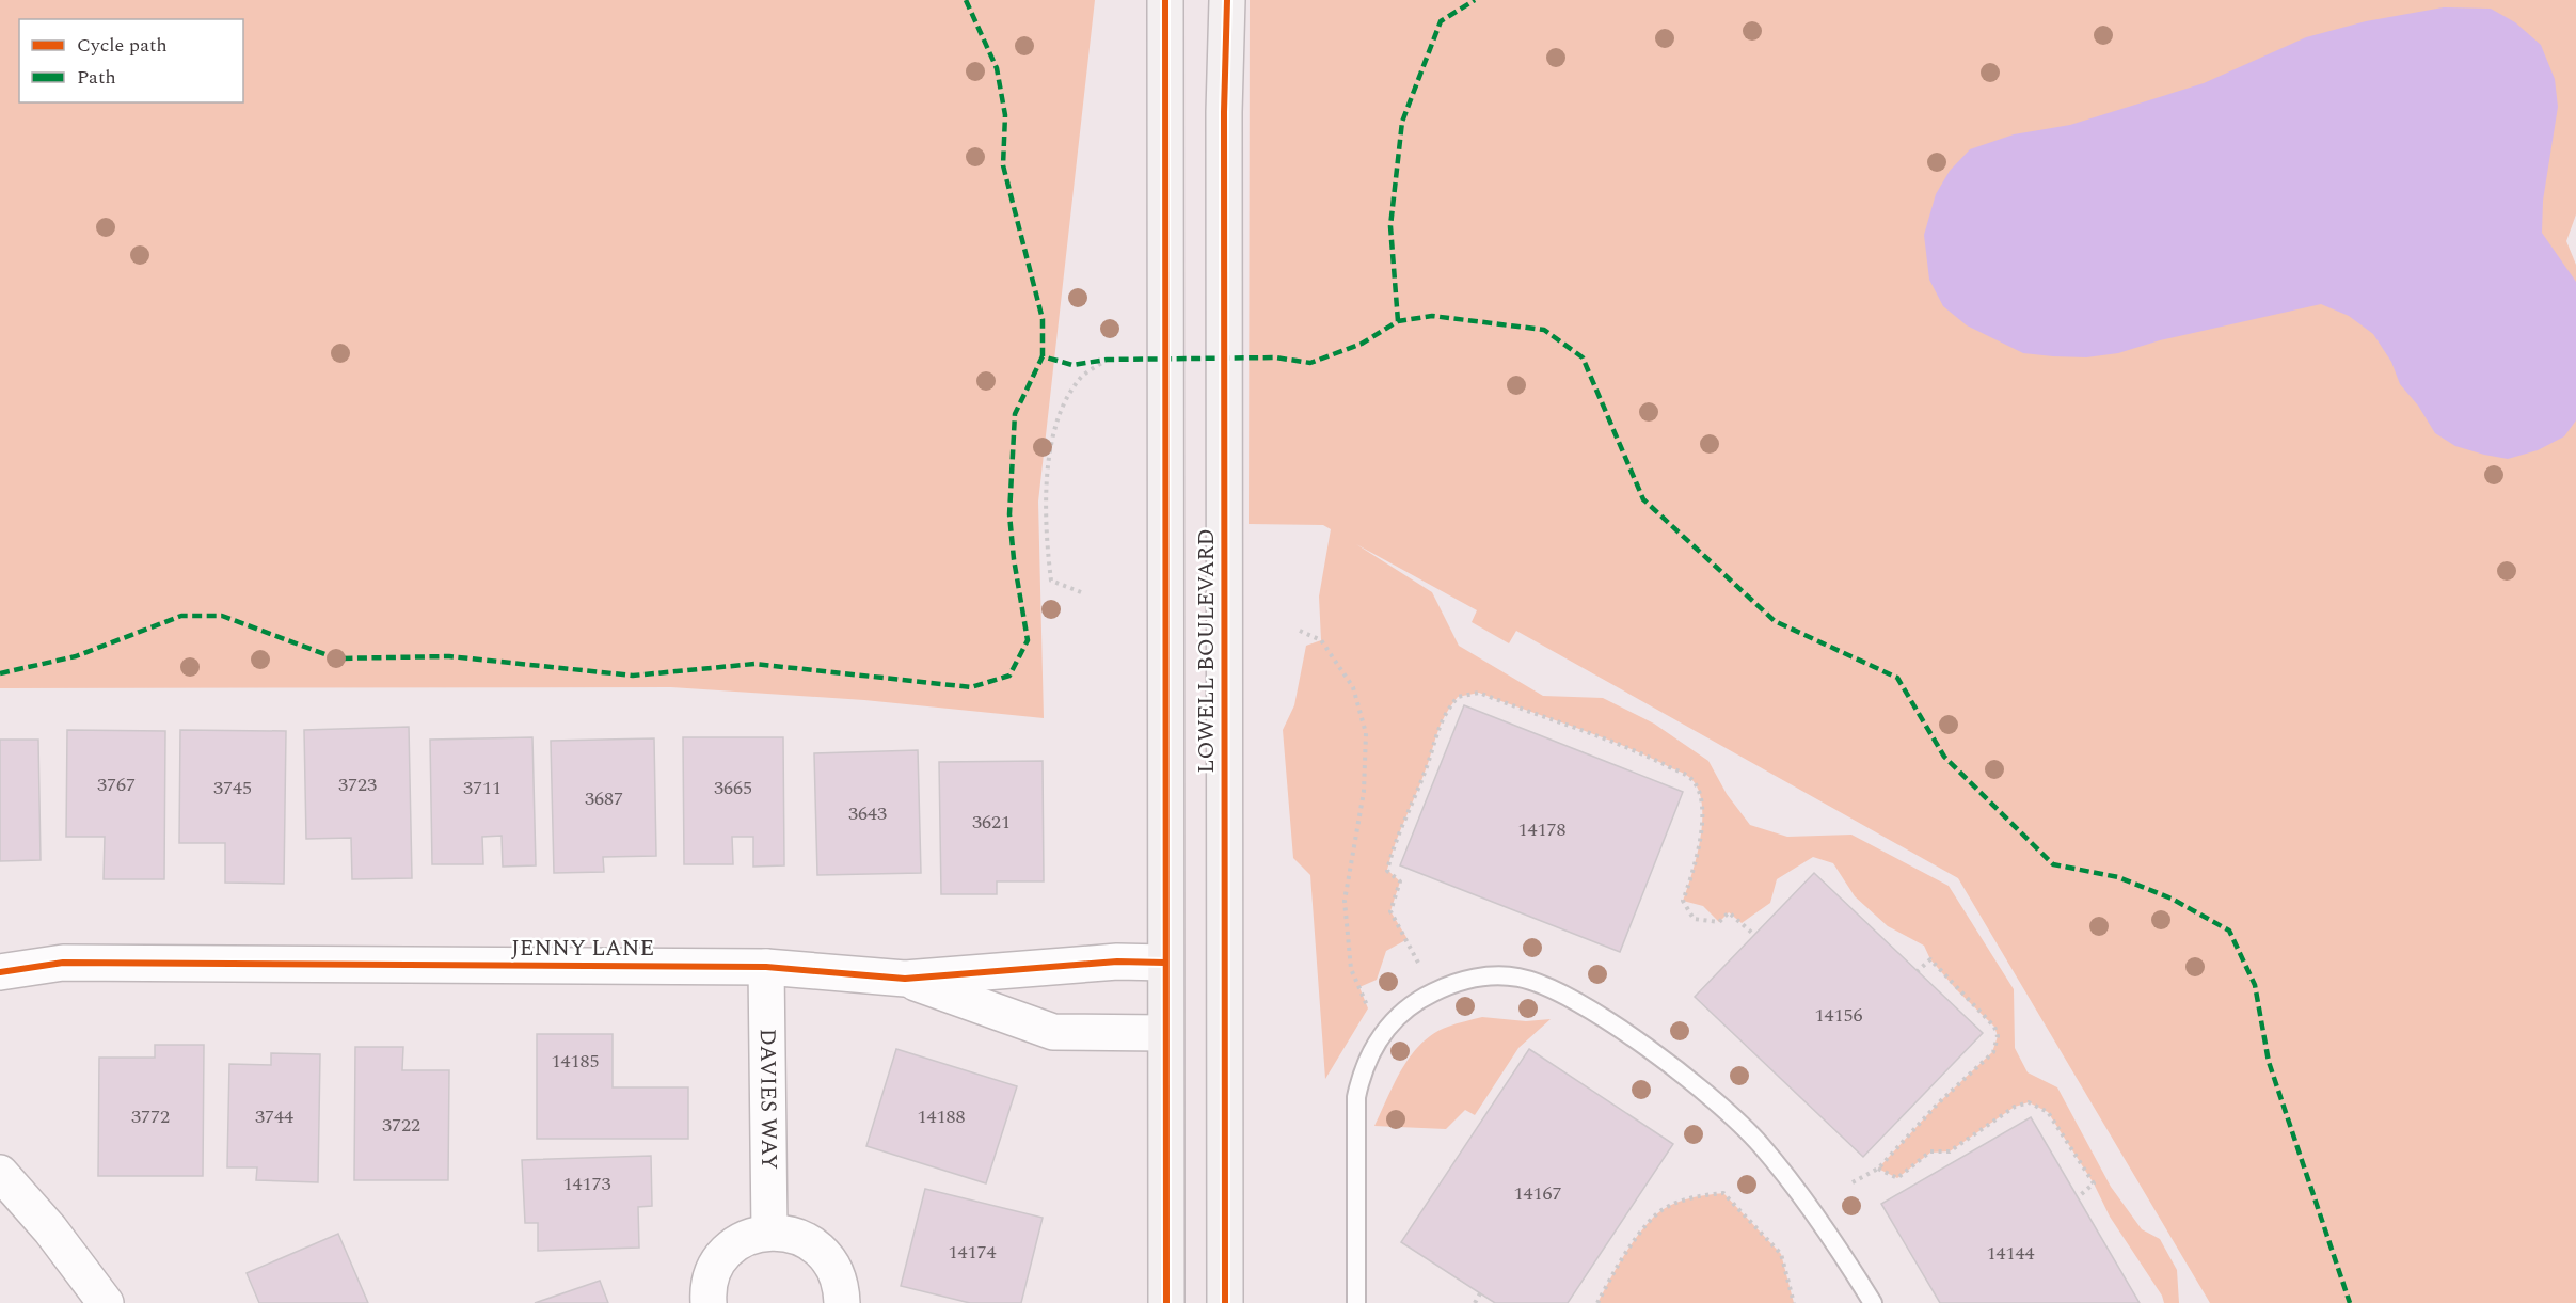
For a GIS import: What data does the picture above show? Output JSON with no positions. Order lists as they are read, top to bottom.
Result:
{
  "streets": {
    "main road": ["LOWELL BOULEVARD"],
    "street": ["JENNY LANE", "DAVIES WAY"]
  },
  "crossings": [
    ["LOWELL BOULEVARD", "JENNY LANE"],
    ["JENNY LANE", "DAVIES WAY"]
  ],
  "house_numbers": [
    "3767",
    "3723",
    "3745",
    "3711",
    "3665",
    "3687",
    "3643",
    "3621",
    "14178",
    "14156",
    "14185",
    "3772",
    "3744",
    "14188",
    "3722",
    "14173",
    "14167",
    "14174",
    "14144"
  ],
  "legend": ["Cycle path", "Path"]
}
